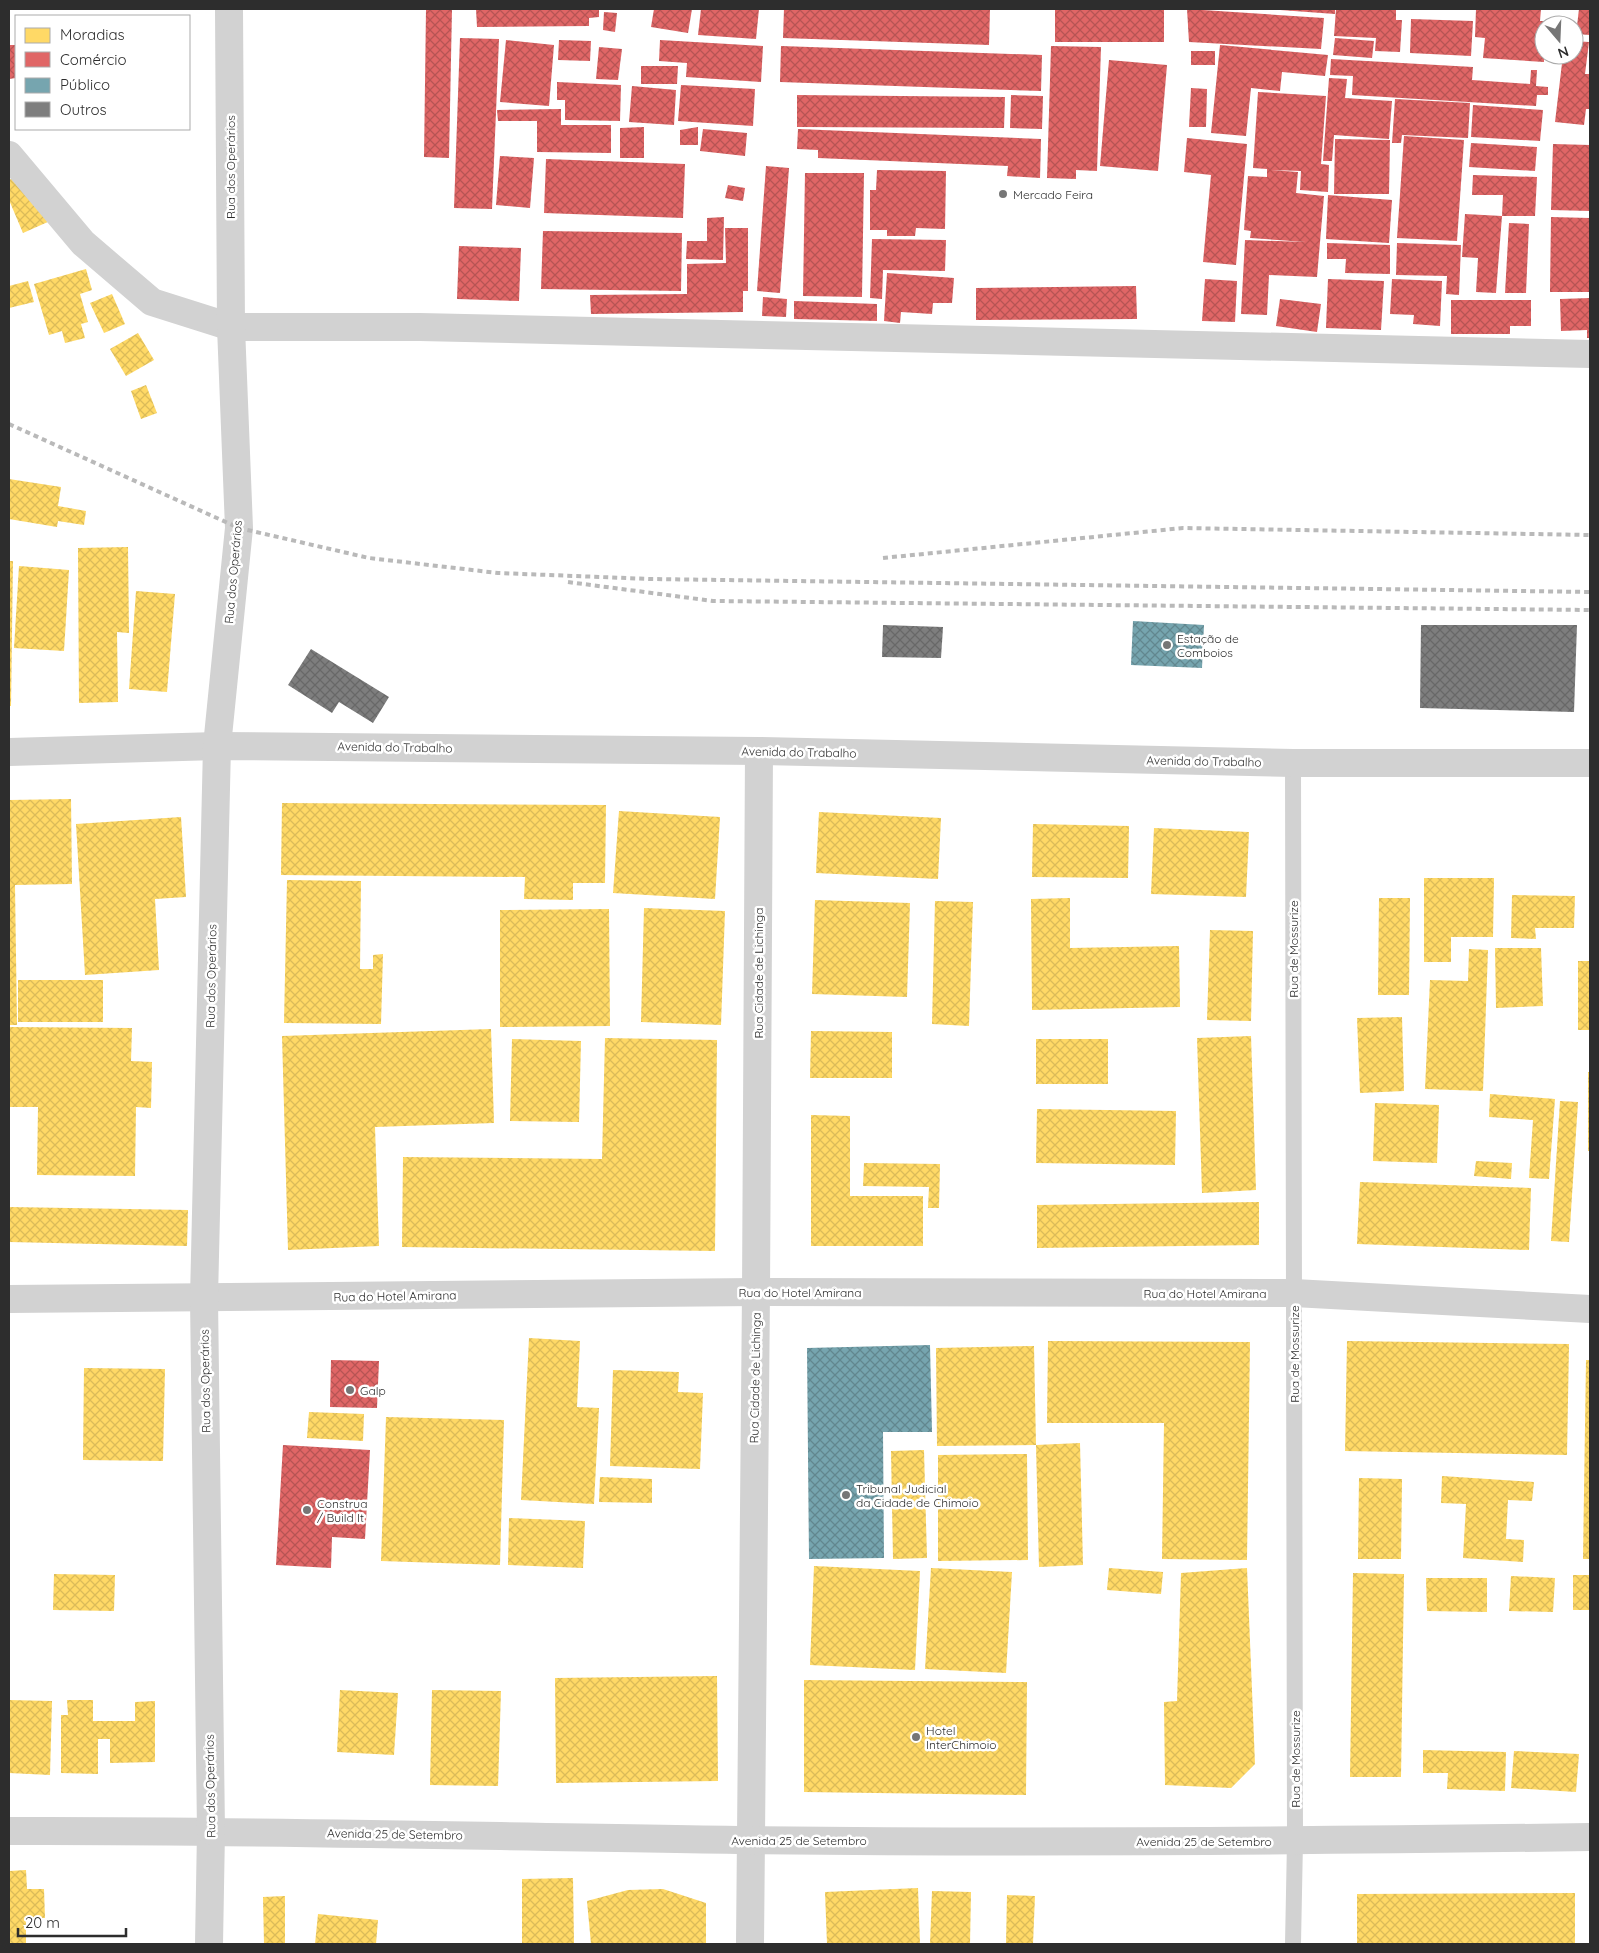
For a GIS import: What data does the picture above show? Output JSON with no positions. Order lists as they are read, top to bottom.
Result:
{
  "streets": {
    "street": [
      "Rua dos Operários",
      "Avenida do Trabalho",
      "Rua Cidade de Lichinga",
      "Rua do Hotel Amirana",
      "Avenida 25 de Setembro"
    ],
    "lane": ["Rua de Mossurize"]
  },
  "crossings": [
    ["Rua dos Operários", "Avenida do Trabalho"],
    ["Rua dos Operários", "Rua do Hotel Amirana"],
    ["Rua dos Operários", "Avenida 25 de Setembro"],
    ["Avenida do Trabalho", "Rua de Mossurize"],
    ["Avenida do Trabalho", "Rua Cidade de Lichinga"],
    ["Rua de Mossurize", "Rua do Hotel Amirana"],
    ["Rua de Mossurize", "Avenida 25 de Setembro"],
    ["Rua Cidade de Lichinga", "Rua do Hotel Amirana"],
    ["Rua Cidade de Lichinga", "Avenida 25 de Setembro"]
  ],
  "places": [
    "Mercado Feira",
    "Estação de Comboios",
    "Galp",
    "Tribunal Judicial da Cidade de Chimoio",
    "Construa / Build It",
    "Hotel InterChimoio"
  ],
  "legend": [
    "Moradias",
    "Comércio",
    "Público",
    "Outros"
  ],
  "scale_bar": "20 m",
  "north": "bottom"
}
